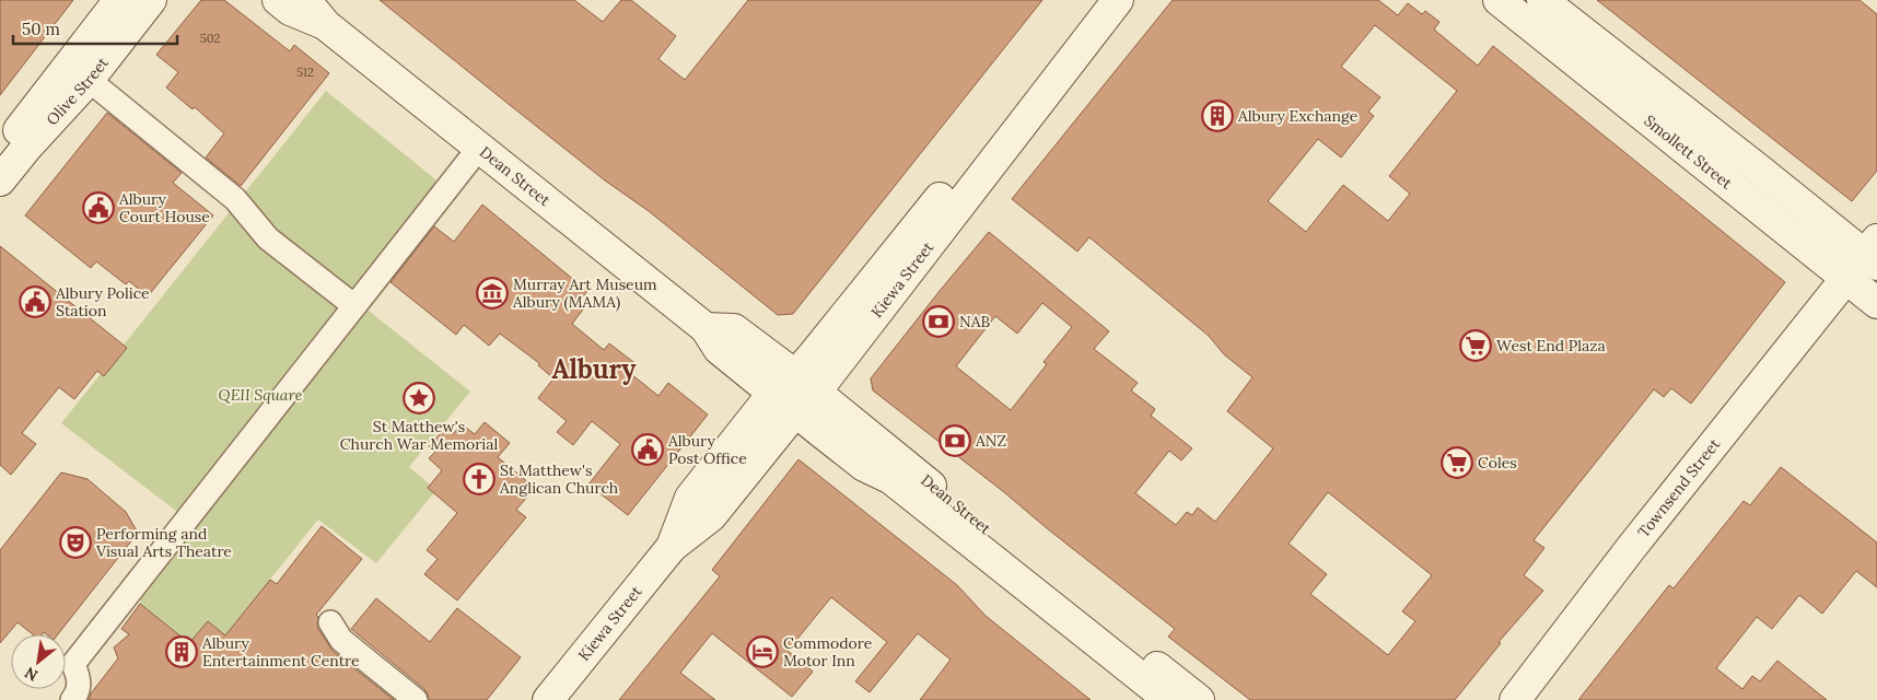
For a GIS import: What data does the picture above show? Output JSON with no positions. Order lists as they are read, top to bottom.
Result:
{
  "streets": {
    "street": [
      "Olive Street",
      "Smollett Street",
      "Dean Street",
      "Kiewa Street",
      "Townsend Street"
    ]
  },
  "crossings": [
    ["Smollett Street", "Townsend Street"],
    ["Dean Street", "Kiewa Street"]
  ],
  "districts": ["Albury"],
  "parks": ["QEII Square"],
  "places": {
    "building": ["Albury Exchange", "Albury Entertainment Centre"],
    "public building": ["Albury Court House", "Albury Police Station", "Albury Post Office"],
    "museum": ["Murray Art Museum Albury (MAMA)"],
    "bank": ["NAB", "ANZ"],
    "supermarket": ["West End Plaza", "Coles"],
    "place": ["St Matthew's Church War Memorial"],
    "church": ["St Matthew's Anglican Church"],
    "theatre": ["Performing and Visual Arts Theatre"],
    "hotel": ["Commodore Motor Inn"]
  },
  "house_numbers": ["502", "512"],
  "scale_bar": "50 m",
  "north": "bottom left"
}
